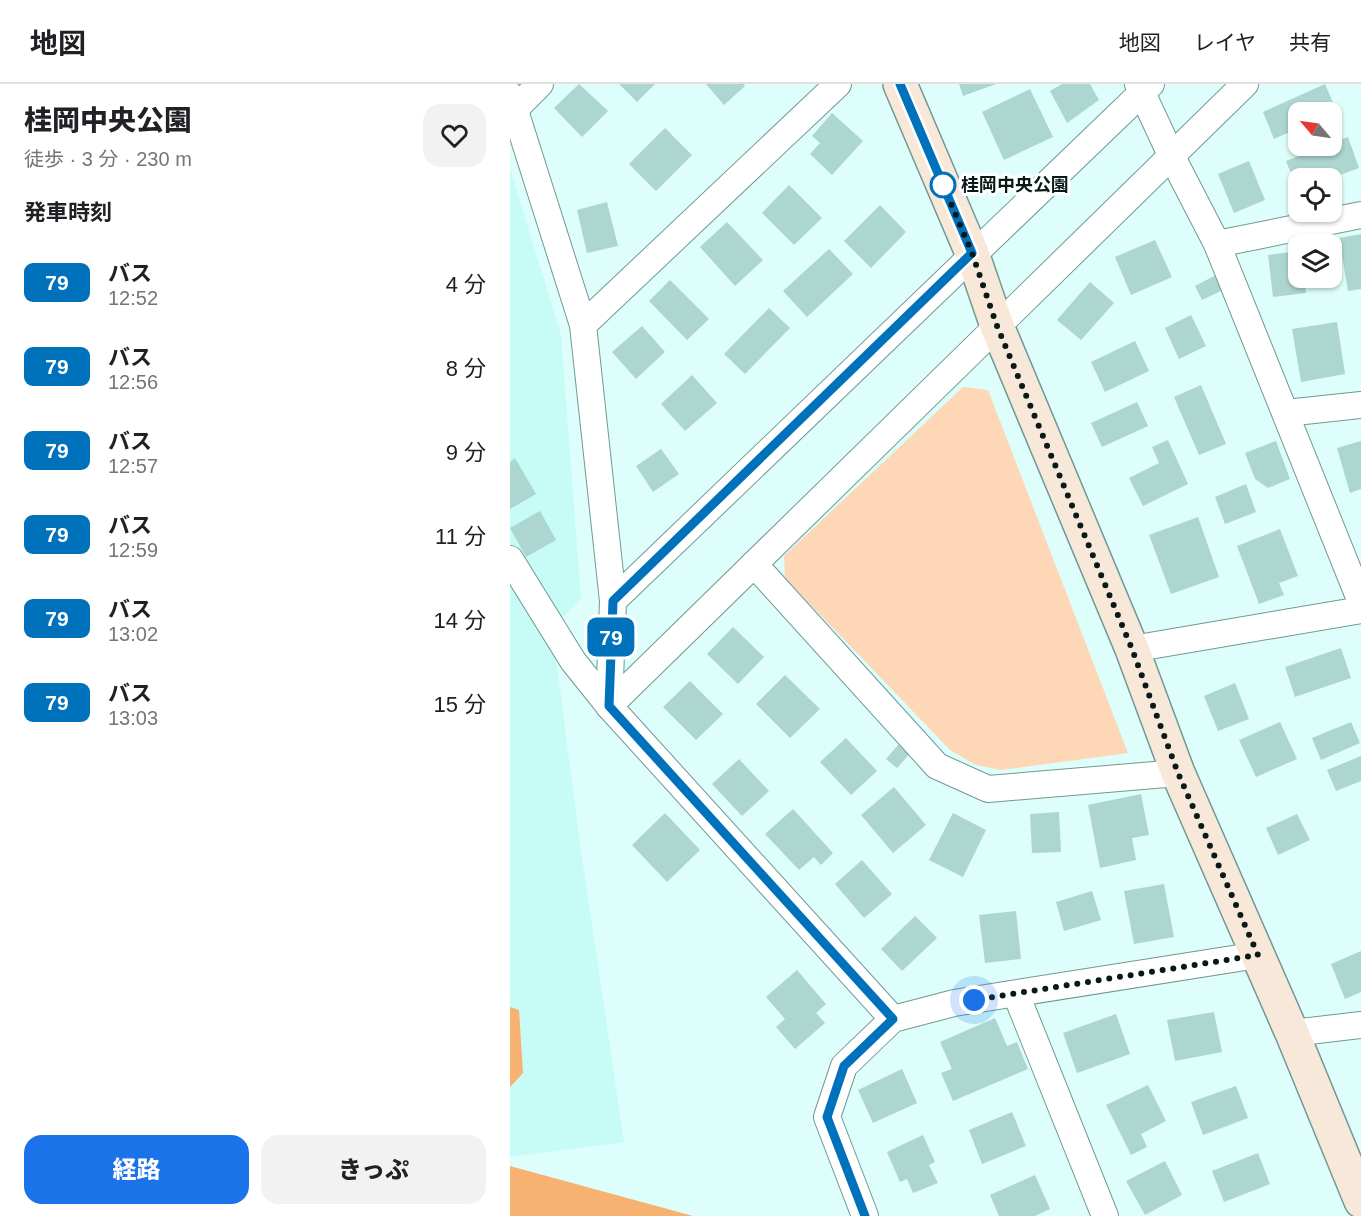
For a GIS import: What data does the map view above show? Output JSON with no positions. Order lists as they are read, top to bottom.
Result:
{
  "places": ["桂岡中央公園"],
  "lines": ["bus line 79"],
  "north": "top left",
  "page": {
    "header": "地図",
    "nav": ["地図", "レイヤ", "共有"],
    "heading": [
      ["桂岡中央公園", "徒歩 · 3 分 · 230 m"],
      "発車時刻"
    ],
    "on_map": "79",
    "list": [
      {
        "mark": "79",
        "name": "バス",
        "note": "12:52",
        "value": "4 分"
      },
      {
        "mark": "79",
        "name": "バス",
        "note": "12:56",
        "value": "8 分"
      },
      {
        "mark": "79",
        "name": "バス",
        "note": "12:57",
        "value": "9 分"
      },
      {
        "mark": "79",
        "name": "バス",
        "note": "12:59",
        "value": "11 分"
      },
      {
        "mark": "79",
        "name": "バス",
        "note": "13:02",
        "value": "14 分"
      },
      {
        "mark": "79",
        "name": "バス",
        "note": "13:03",
        "value": "15 分"
      }
    ],
    "buttons": ["経路", "きっぷ"]
  }
}
